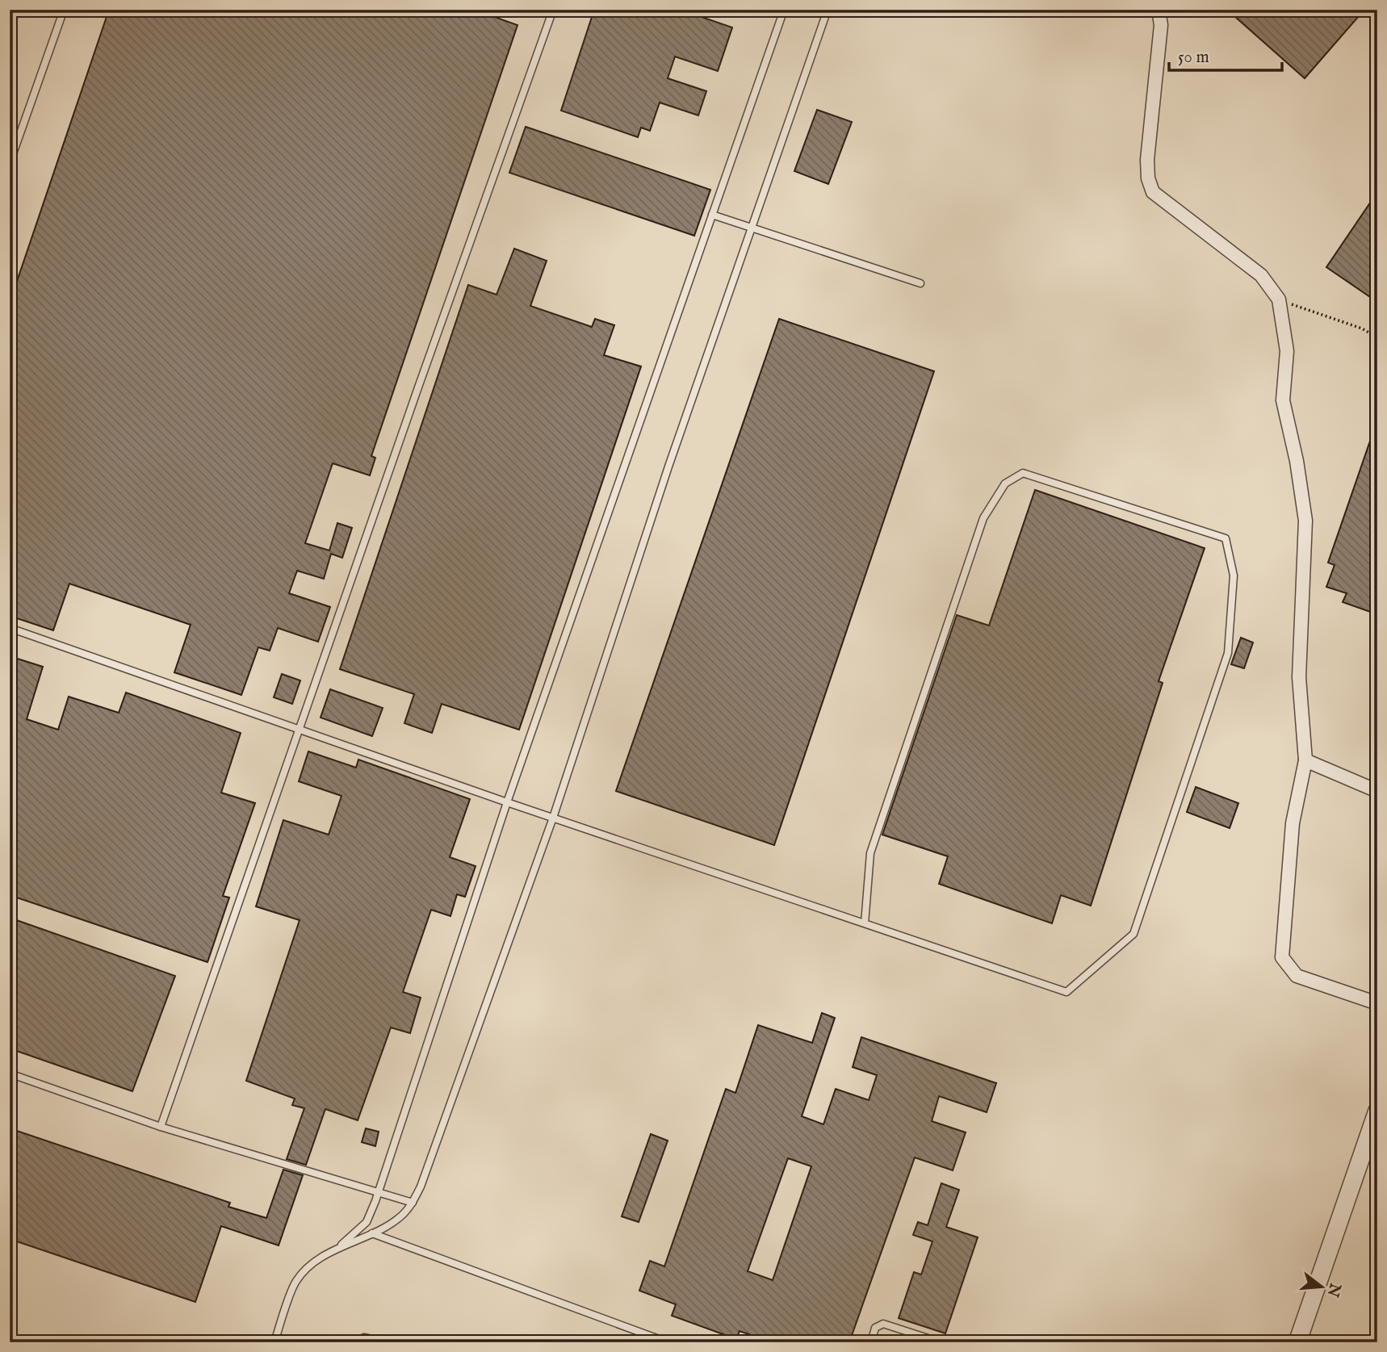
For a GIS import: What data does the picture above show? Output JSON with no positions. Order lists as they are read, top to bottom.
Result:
{
  "scale_bar": "50 m",
  "north": "right"
}
